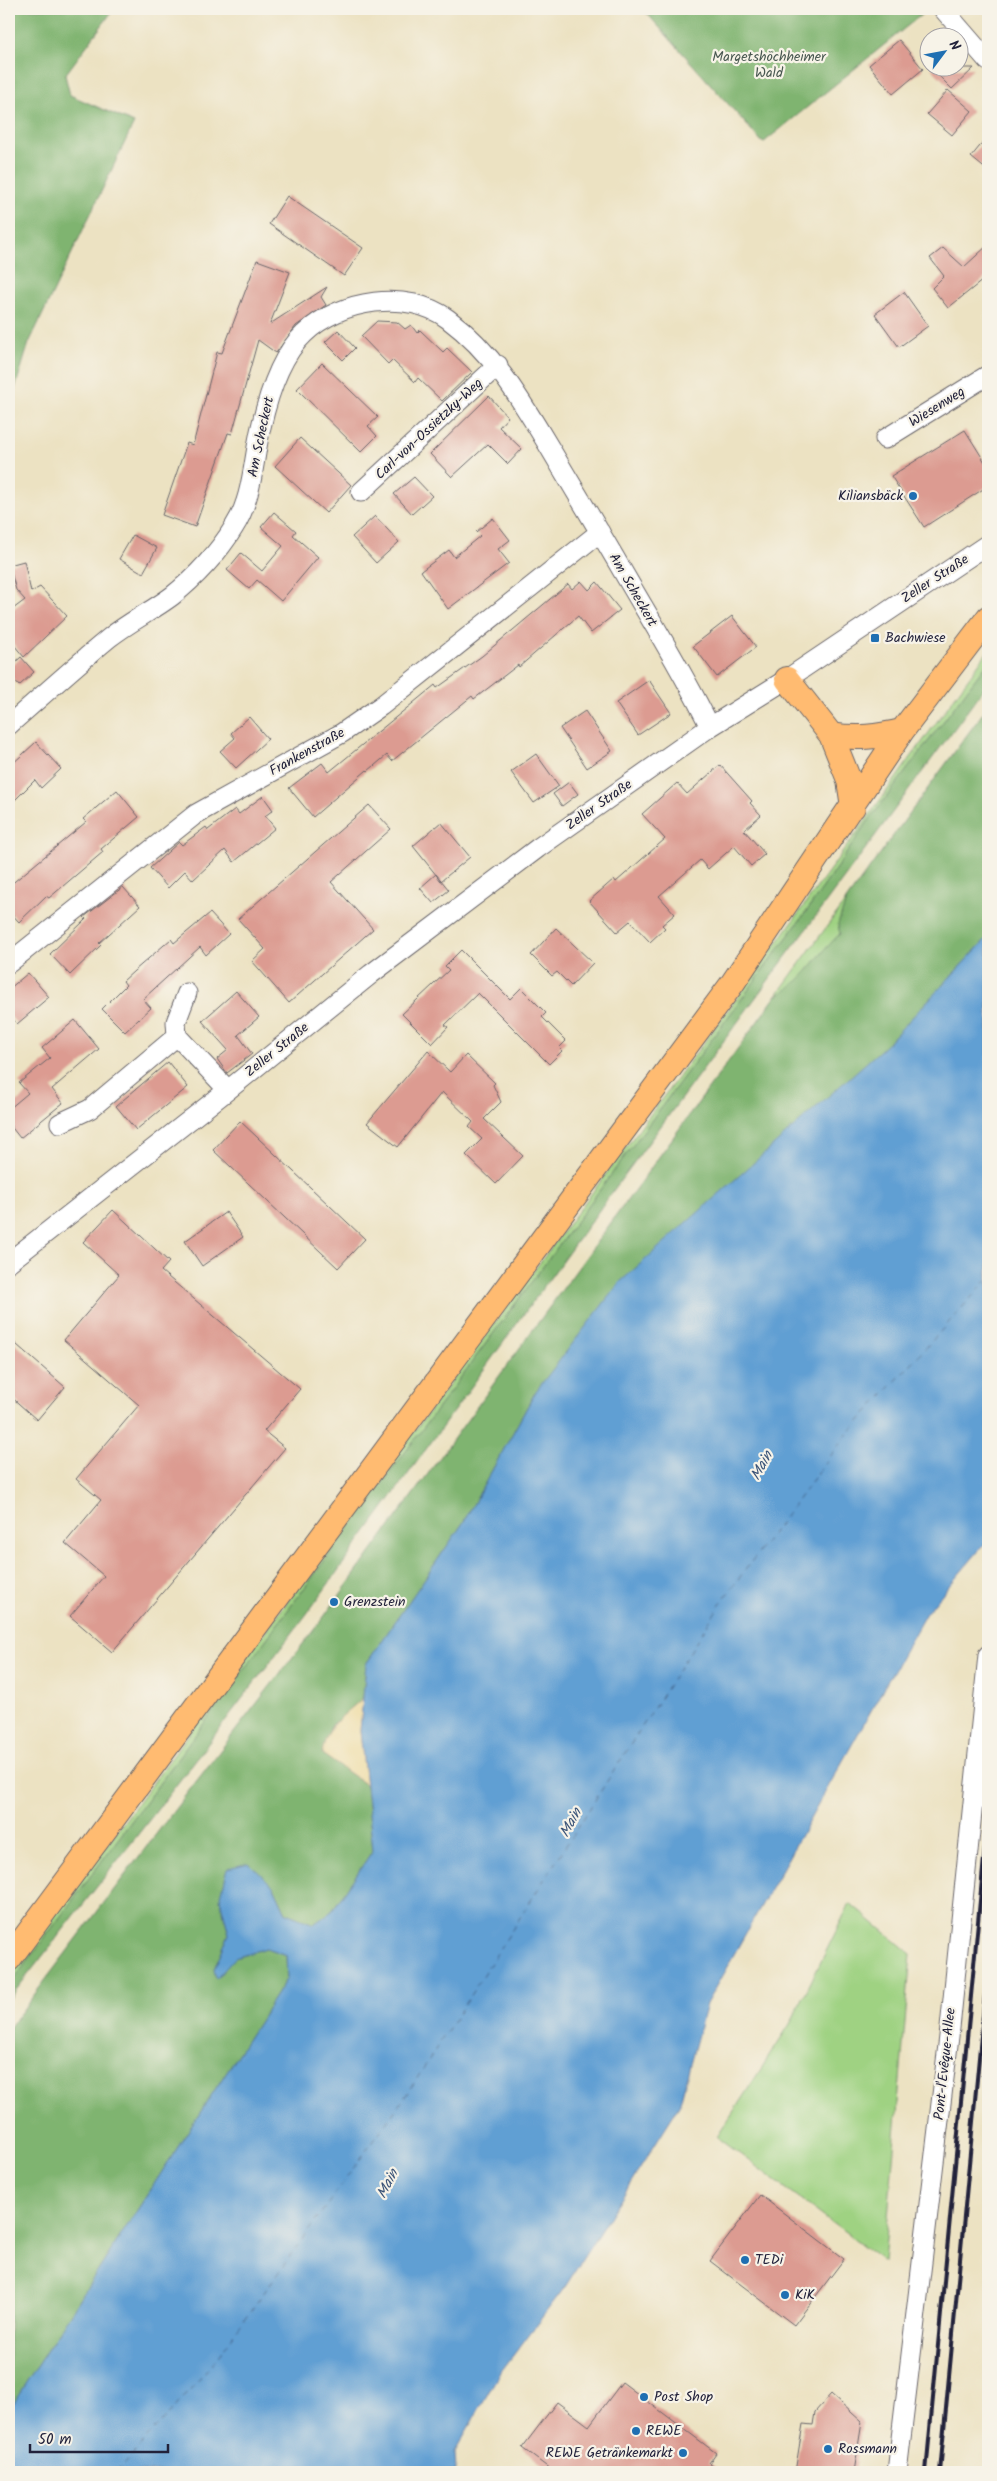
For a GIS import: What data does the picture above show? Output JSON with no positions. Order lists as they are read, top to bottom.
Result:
{
  "streets": {
    "street": [
      "Wiesenweg",
      "Carl-von-Ossietzky-Weg",
      "Am Scheckert",
      "Zeller Straße",
      "Frankenstraße",
      "Pont-l'Evêque-Allee"
    ]
  },
  "crossings": [
    ["Carl-von-Ossietzky-Weg", "Am Scheckert"],
    ["Am Scheckert", "Zeller Straße"],
    ["Am Scheckert", "Frankenstraße"]
  ],
  "water": ["Main"],
  "parks": ["Margetshöchheimer Wald"],
  "places": {
    "other": [
      "Kiliansbäck",
      "Grenzstein",
      "TEDi",
      "KiK",
      "Post Shop",
      "REWE",
      "Rossmann",
      "REWE Getränkemarkt"
    ],
    "transit": ["Bachwiese"]
  },
  "scale_bar": "50 m",
  "north": "top right"
}
